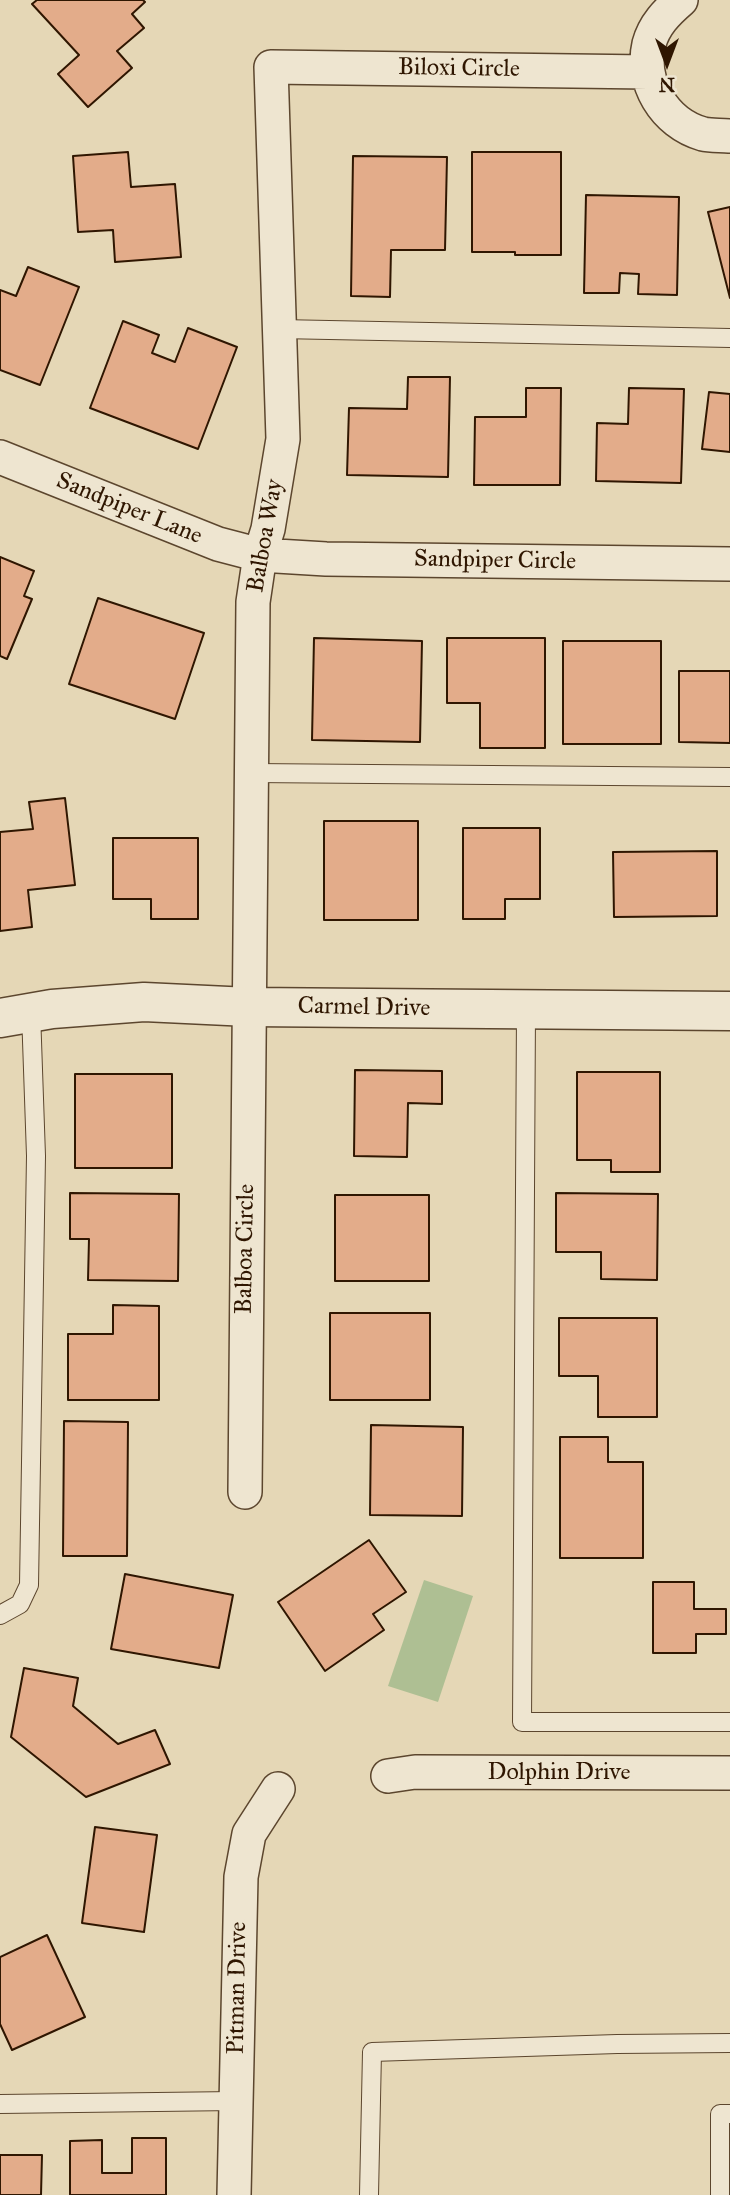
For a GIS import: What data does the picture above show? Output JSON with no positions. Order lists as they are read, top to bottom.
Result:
{
  "streets": {
    "street": [
      "Biloxi Circle",
      "Sandpiper Lane",
      "Balboa Way",
      "Sandpiper Circle",
      "Carmel Drive",
      "Balboa Circle",
      "Dolphin Drive",
      "Pitman Drive"
    ]
  },
  "crossings": [
    ["Biloxi Circle", "Balboa Way"],
    ["Sandpiper Lane", "Balboa Way"],
    ["Sandpiper Lane", "Sandpiper Circle"],
    ["Balboa Way", "Sandpiper Circle"],
    ["Balboa Way", "Carmel Drive"],
    ["Balboa Way", "Balboa Circle"],
    ["Carmel Drive", "Balboa Circle"]
  ],
  "north": "bottom"
}
